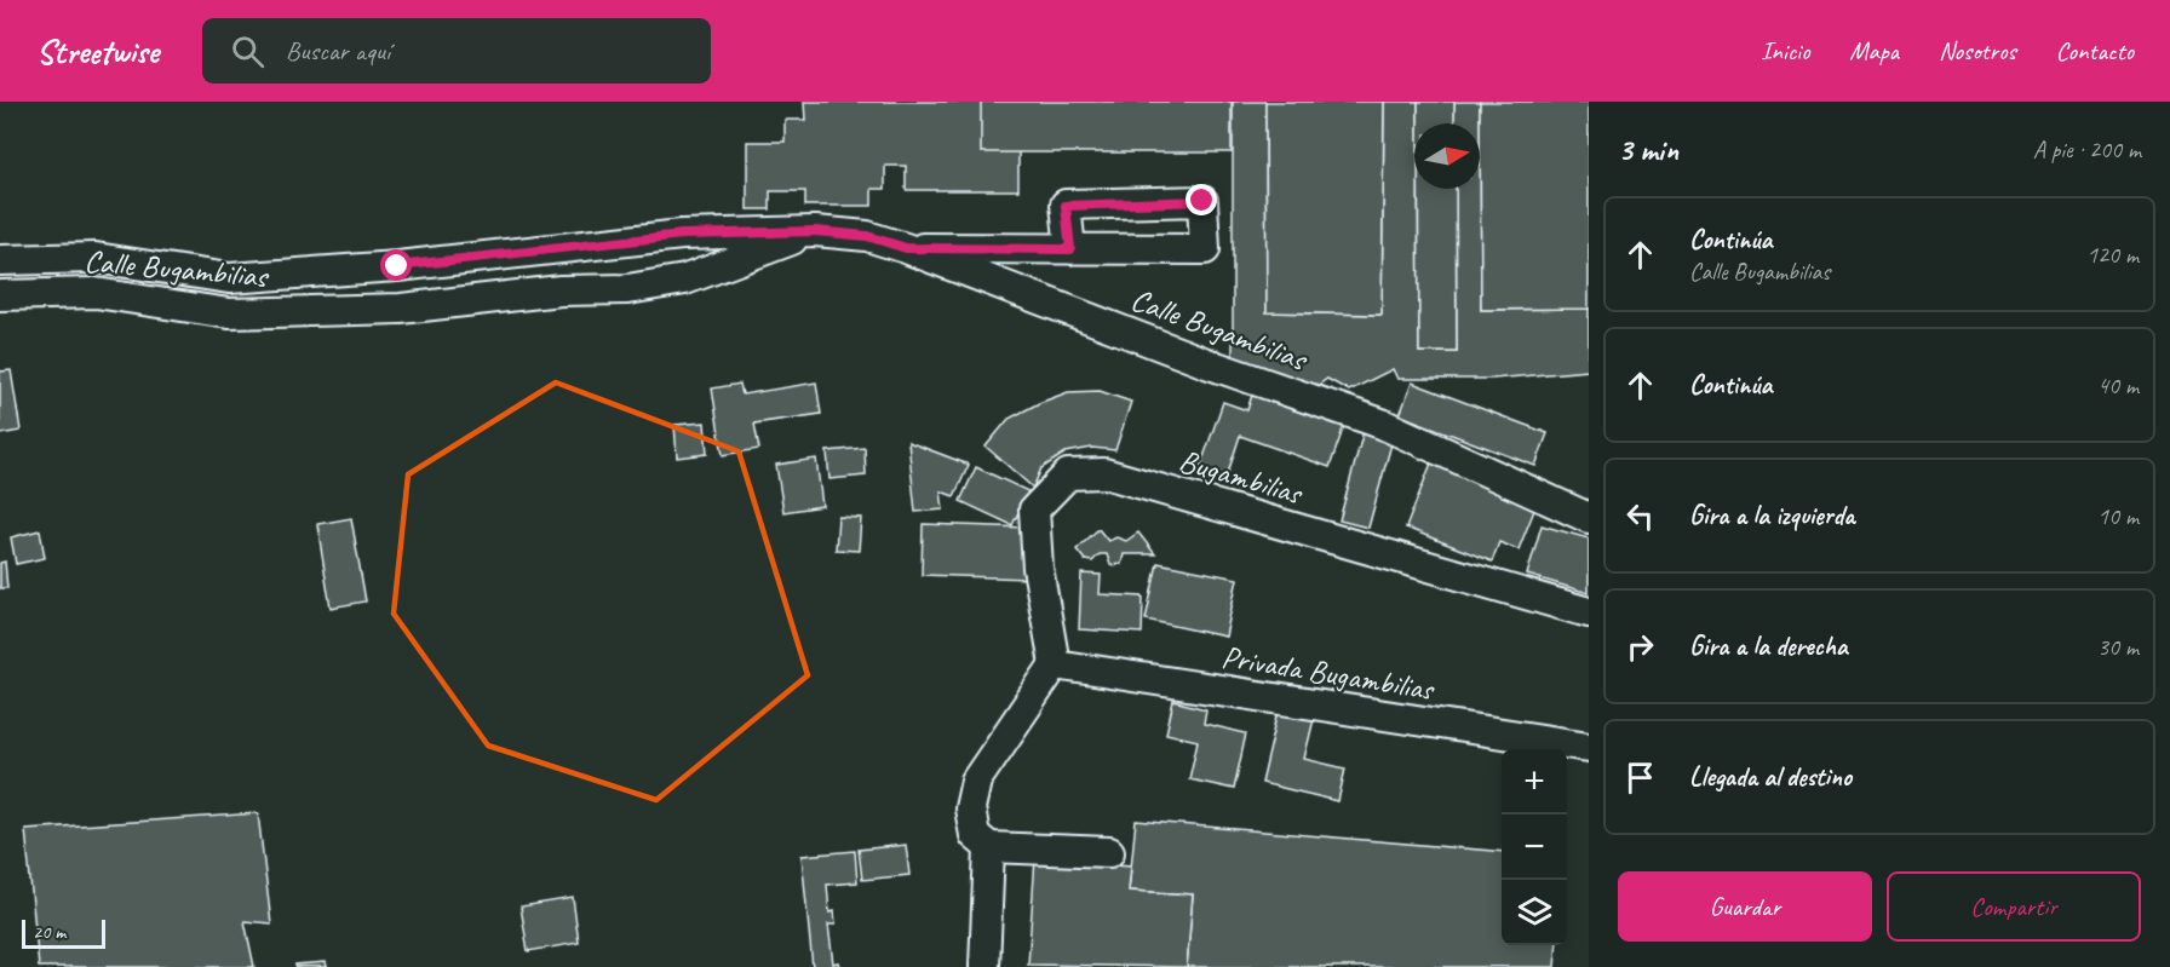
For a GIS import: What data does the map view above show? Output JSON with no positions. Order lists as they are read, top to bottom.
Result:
{
  "streets": {
    "street": ["Calle Bugambilias", "Bugambilias", "Privada Bugambilias"]
  },
  "crossings": [
    ["Bugambilias", "Privada Bugambilias"]
  ],
  "scale_bar": "20 m",
  "north": "right",
  "page": {
    "header": "Streetwise",
    "search": "Buscar aquí",
    "nav": [
      "Inicio",
      "Mapa",
      "Nosotros",
      "Contacto"
    ],
    "heading": ["3 min", "A pie · 200 m"],
    "list": [
      ["Continúa", "Calle Bugambilias", "120 m"],
      ["Continúa", "40 m"],
      ["Gira a la izquierda", "10 m"],
      ["Gira a la derecha", "30 m"],
      "Llegada al destino"
    ],
    "map_buttons": ["+", "−"],
    "buttons": ["Guardar", "Compartir"],
    "scale": "20 m"
  }
}
